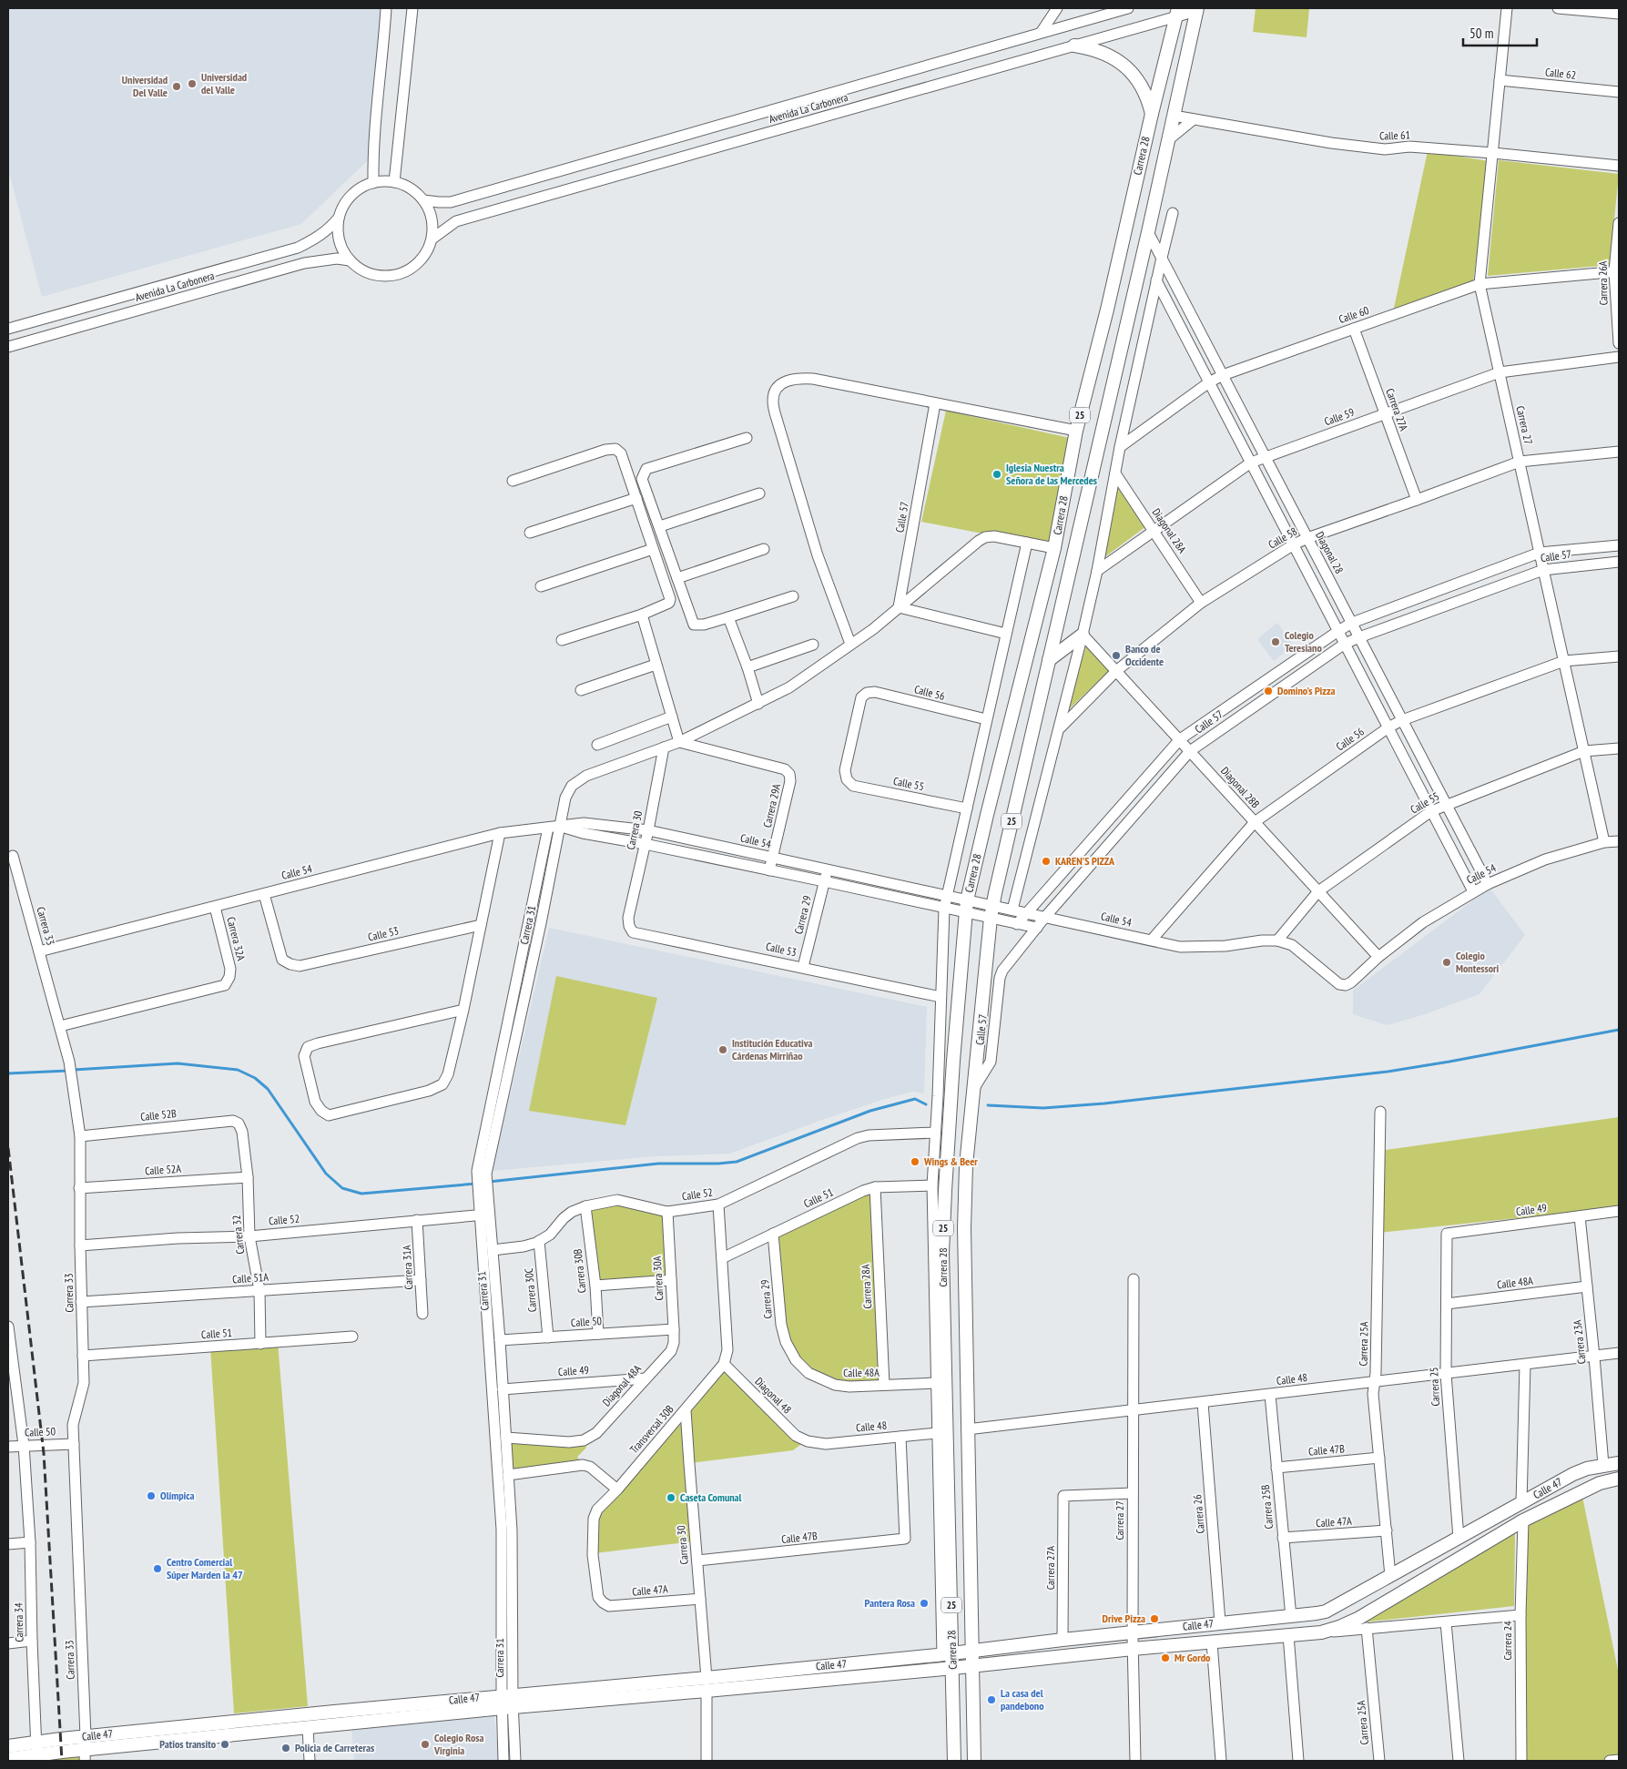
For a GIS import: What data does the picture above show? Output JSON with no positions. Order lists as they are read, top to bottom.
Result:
{
  "streets": {
    "main road": ["Carrera 28", "25", "Calle 47"],
    "street": [
      "Calle 62",
      "Avenida La Carbonera",
      "Calle 61",
      "Carrera 26A",
      "Calle 60",
      "Carrera 27A",
      "Calle 59",
      "Carrera 27",
      "Calle 57",
      "Diagonal 28A",
      "Calle 58",
      "Diagonal 28",
      "Calle 56",
      "Calle 55",
      "Diagonal 28B",
      "Carrera 29A",
      "Carrera 30",
      "Calle 54",
      "Carrera 29",
      "Carrera 31",
      "Carrera 33",
      "Calle 53",
      "Carrera 32A",
      "Calle 52B",
      "Calle 52A",
      "Calle 52",
      "Calle 51",
      "Calle 49",
      "Carrera 32",
      "Carrera 31A",
      "Carrera 30B",
      "Calle 51A",
      "Carrera 30A",
      "Calle 48A",
      "Carrera 28A",
      "Carrera 30C",
      "Calle 50",
      "Carrera 23A",
      "Carrera 25A",
      "Calle 48",
      "Diagonal 48A",
      "Carrera 25",
      "Diagonal 48",
      "Transversal 30B",
      "Calle 47B",
      "Carrera 25B",
      "Carrera 26",
      "Calle 47A",
      "Carrera 34",
      "Carrera 24"
    ]
  },
  "crossings": [
    ["Calle 62", "Carrera 27"],
    ["Avenida La Carbonera", "Carrera 28"],
    ["Calle 61", "Carrera 28"],
    ["Calle 61", "Carrera 27"],
    ["Carrera 28", "Calle 57"],
    ["Carrera 28", "Diagonal 28"],
    ["Carrera 28", "Calle 56"],
    ["Carrera 28", "Calle 55"],
    ["Carrera 28", "Calle 54"],
    ["Carrera 28", "Carrera 31"],
    ["Carrera 28", "Calle 53"],
    ["Carrera 28", "Calle 52"],
    ["Carrera 28", "Calle 51"],
    ["Carrera 28", "Calle 48A"],
    ["Carrera 28", "Calle 48"],
    ["Carrera 28", "Calle 47"],
    ["Carrera 26A", "Calle 60"],
    ["Calle 60", "Carrera 27A"],
    ["Calle 60", "Carrera 27"],
    ["Calle 60", "Diagonal 28"],
    ["Carrera 27A", "Calle 59"],
    ["Carrera 27A", "Carrera 27"],
    ["Carrera 27A", "Calle 58"],
    ["Carrera 27A", "Calle 47"],
    ["Calle 59", "Carrera 27"],
    ["Calle 59", "Diagonal 28A"],
    ["Calle 59", "Diagonal 28"],
    ["Carrera 27", "Calle 57"],
    ["Carrera 27", "Calle 58"],
    ["Carrera 27", "Calle 56"],
    ["Carrera 27", "Calle 55"],
    ["Carrera 27", "Calle 54"],
    ["Carrera 27", "Calle 48"],
    ["Carrera 27", "Calle 47"],
    ["Calle 57", "Diagonal 28"],
    ["Calle 57", "Diagonal 28B"],
    ["Calle 57", "Calle 54"],
    ["Calle 57", "Carrera 31"],
    ["Diagonal 28A", "Calle 58"],
    ["Calle 58", "Diagonal 28"],
    ["Calle 58", "Diagonal 28B"],
    ["Diagonal 28", "Calle 56"],
    ["Diagonal 28", "Calle 55"],
    ["Diagonal 28", "Calle 54"],
    ["Calle 56", "Calle 55"],
    ["Calle 56", "Diagonal 28B"],
    ["Calle 56", "Calle 54"],
    ["Calle 55", "Diagonal 28B"],
    ["Calle 55", "Calle 54"],
    ["Diagonal 28B", "Calle 54"],
    ["Carrera 29A", "Calle 54"],
    ["Carrera 29A", "Carrera 31"],
    ["Carrera 30", "Calle 54"],
    ["Carrera 30", "Carrera 31"],
    ["Carrera 30", "Calle 53"],
    ["Carrera 30", "Transversal 30B"],
    ["Carrera 30", "Calle 47B"],
    ["Carrera 30", "Calle 47"],
    ["Carrera 30", "Calle 47A"],
    ["Calle 54", "Carrera 29"],
    ["Calle 54", "Carrera 31"],
    ["Calle 54", "Carrera 33"],
    ["Calle 54", "Calle 53"],
    ["Calle 54", "Carrera 32A"],
    ["Carrera 29", "Calle 53"],
    ["Carrera 29", "Calle 51"],
    ["Carrera 29", "Calle 48A"],
    ["Carrera 31", "Calle 52"],
    ["Carrera 31", "Calle 49"],
    ["Carrera 31", "Calle 50"],
    ["Carrera 31", "Diagonal 48A"],
    ["Carrera 31", "Calle 47"],
    ["Carrera 33", "Carrera 32A"],
    ["Carrera 33", "Calle 52B"],
    ["Carrera 33", "Calle 52A"],
    ["Carrera 33", "Calle 52"],
    ["Carrera 33", "Calle 51"],
    ["Carrera 33", "Calle 51A"],
    ["Carrera 33", "Calle 50"],
    ["Carrera 33", "Calle 47"],
    ["Calle 52B", "Carrera 32"],
    ["Calle 52A", "Carrera 32"],
    ["Calle 52", "Carrera 32"],
    ["Calle 52", "Carrera 31A"],
    ["Calle 52", "Carrera 30B"],
    ["Calle 52", "Carrera 30A"],
    ["Calle 52", "Carrera 30C"],
    ["Calle 51", "Carrera 32"],
    ["Calle 51", "Carrera 28A"],
    ["Calle 49", "Carrera 23A"],
    ["Calle 49", "Diagonal 48A"],
    ["Calle 49", "Carrera 25"],
    ["Carrera 32", "Calle 51A"],
    ["Carrera 31A", "Calle 51A"],
    ["Carrera 30B", "Calle 50"],
    ["Carrera 30A", "Calle 50"],
    ["Carrera 30A", "Diagonal 48A"],
    ["Calle 48A", "Carrera 28A"],
    ["Calle 48A", "Carrera 23A"],
    ["Calle 48A", "Carrera 25"],
    ["Carrera 30C", "Calle 50"],
    ["Calle 50", "Carrera 34"],
    ["Carrera 23A", "Calle 48"],
    ["Carrera 23A", "Calle 47"],
    ["Carrera 25A", "Calle 48"],
    ["Carrera 25A", "Calle 47B"],
    ["Carrera 25A", "Calle 47"],
    ["Carrera 25A", "Calle 47A"],
    ["Calle 48", "Carrera 25"],
    ["Calle 48", "Diagonal 48"],
    ["Calle 48", "Calle 47B"],
    ["Calle 48", "Carrera 25B"],
    ["Calle 48", "Carrera 26"],
    ["Carrera 25", "Calle 47"],
    ["Diagonal 48", "Transversal 30B"],
    ["Transversal 30B", "Calle 47A"],
    ["Calle 47B", "Carrera 25B"],
    ["Calle 47", "Carrera 25B"],
    ["Calle 47", "Carrera 26"],
    ["Calle 47", "Carrera 34"],
    ["Calle 47", "Carrera 24"],
    ["Carrera 25B", "Calle 47A"]
  ],
  "places": [
    "Universidad del Valle",
    "Universidad Del Valle",
    "Iglesia Nuestra Señora de las Mercedes",
    "Colegio Teresiano",
    "Banco de Occidente",
    "Domino's Pizza",
    "KAREN'S PIZZA",
    "Colegio Montessori",
    "Institución Educativa Cárdenas Mirriñao",
    "Wings & Beer",
    "Olímpica",
    "Caseta Comunal",
    "Centro Comercial Súper Marden la 47",
    "Pantera Rosa",
    "Drive Pizza",
    "Mr Gordo",
    "La casa del pandebono",
    "Patios transito",
    "Colegio Rosa Virginia",
    "Policia de Carreteras"
  ],
  "scale_bar": "50 m"
}
